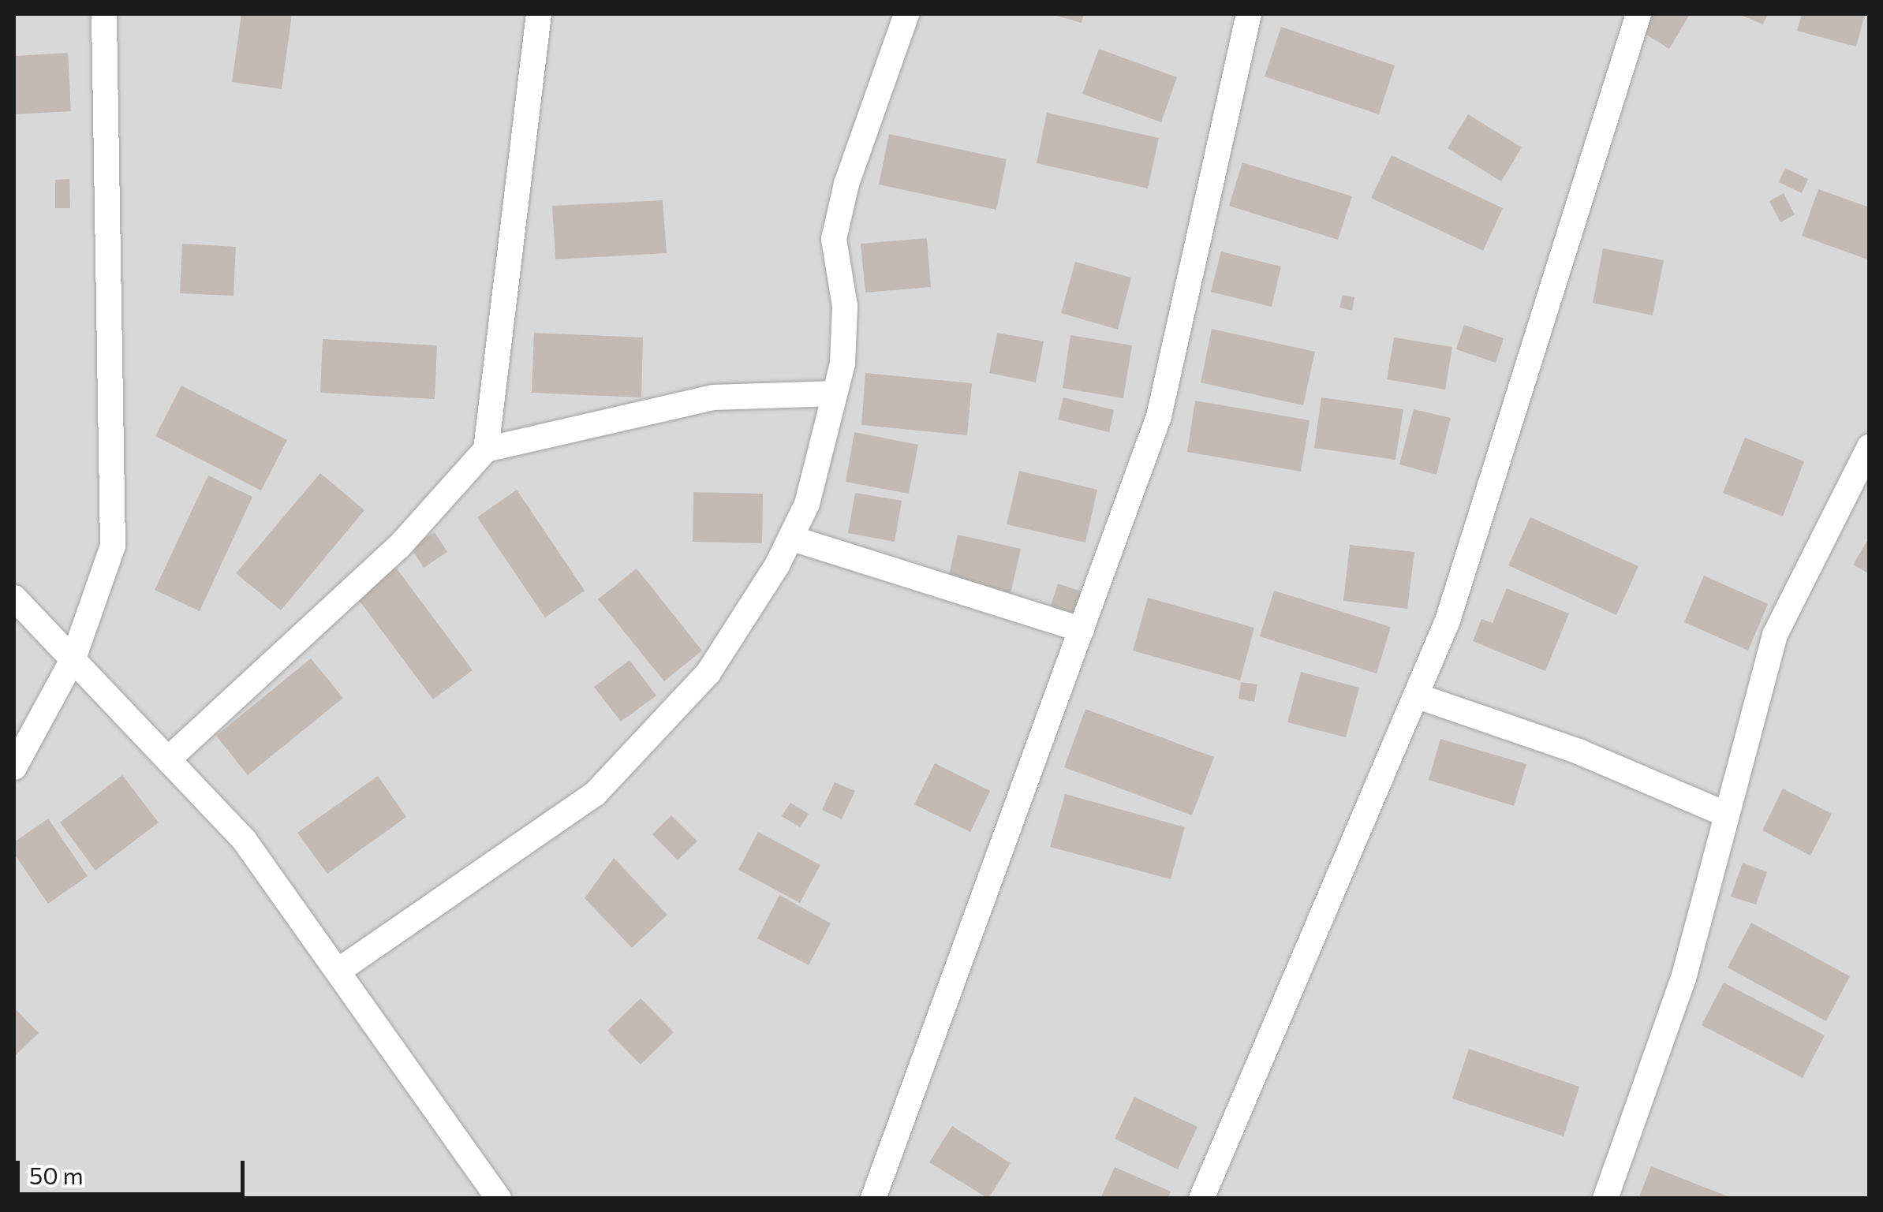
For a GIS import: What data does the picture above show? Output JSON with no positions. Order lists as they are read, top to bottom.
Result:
{
  "scale_bar": "50 m"
}
